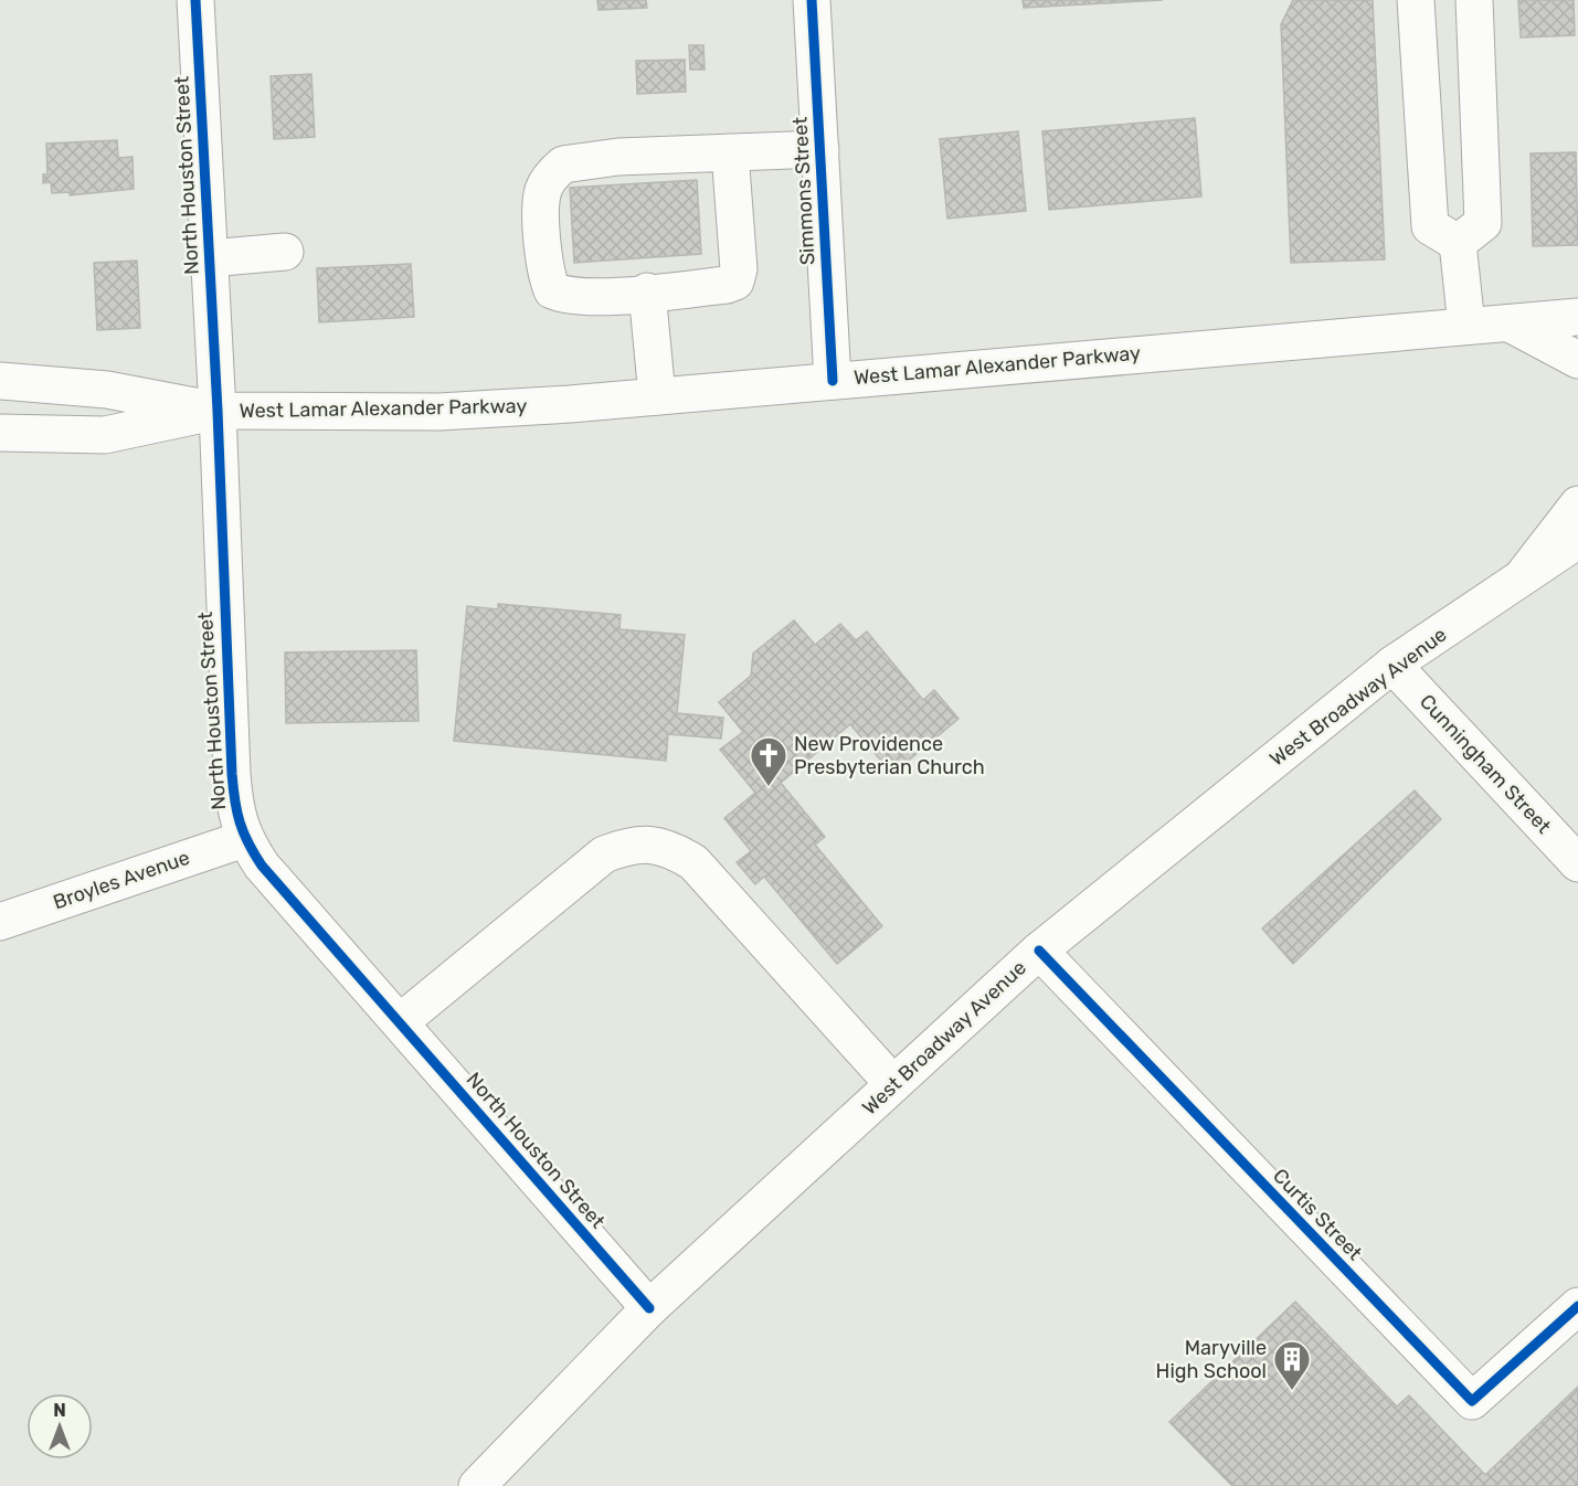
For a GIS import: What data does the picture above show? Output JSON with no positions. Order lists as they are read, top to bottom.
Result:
{
  "streets": {
    "main road": [
      "North Houston Street",
      "Simmons Street",
      "West Lamar Alexander Parkway",
      "West Broadway Avenue",
      "Cunningham Street",
      "Broyles Avenue",
      "Curtis Street"
    ]
  },
  "crossings": [
    ["North Houston Street", "West Lamar Alexander Parkway"],
    ["North Houston Street", "West Broadway Avenue"],
    ["North Houston Street", "Broyles Avenue"],
    ["Simmons Street", "West Lamar Alexander Parkway"],
    ["West Broadway Avenue", "Cunningham Street"],
    ["West Broadway Avenue", "Curtis Street"]
  ],
  "places": {
    "church": ["New Providence Presbyterian Church"],
    "building": ["Maryville High School"]
  },
  "north": "top"
}
